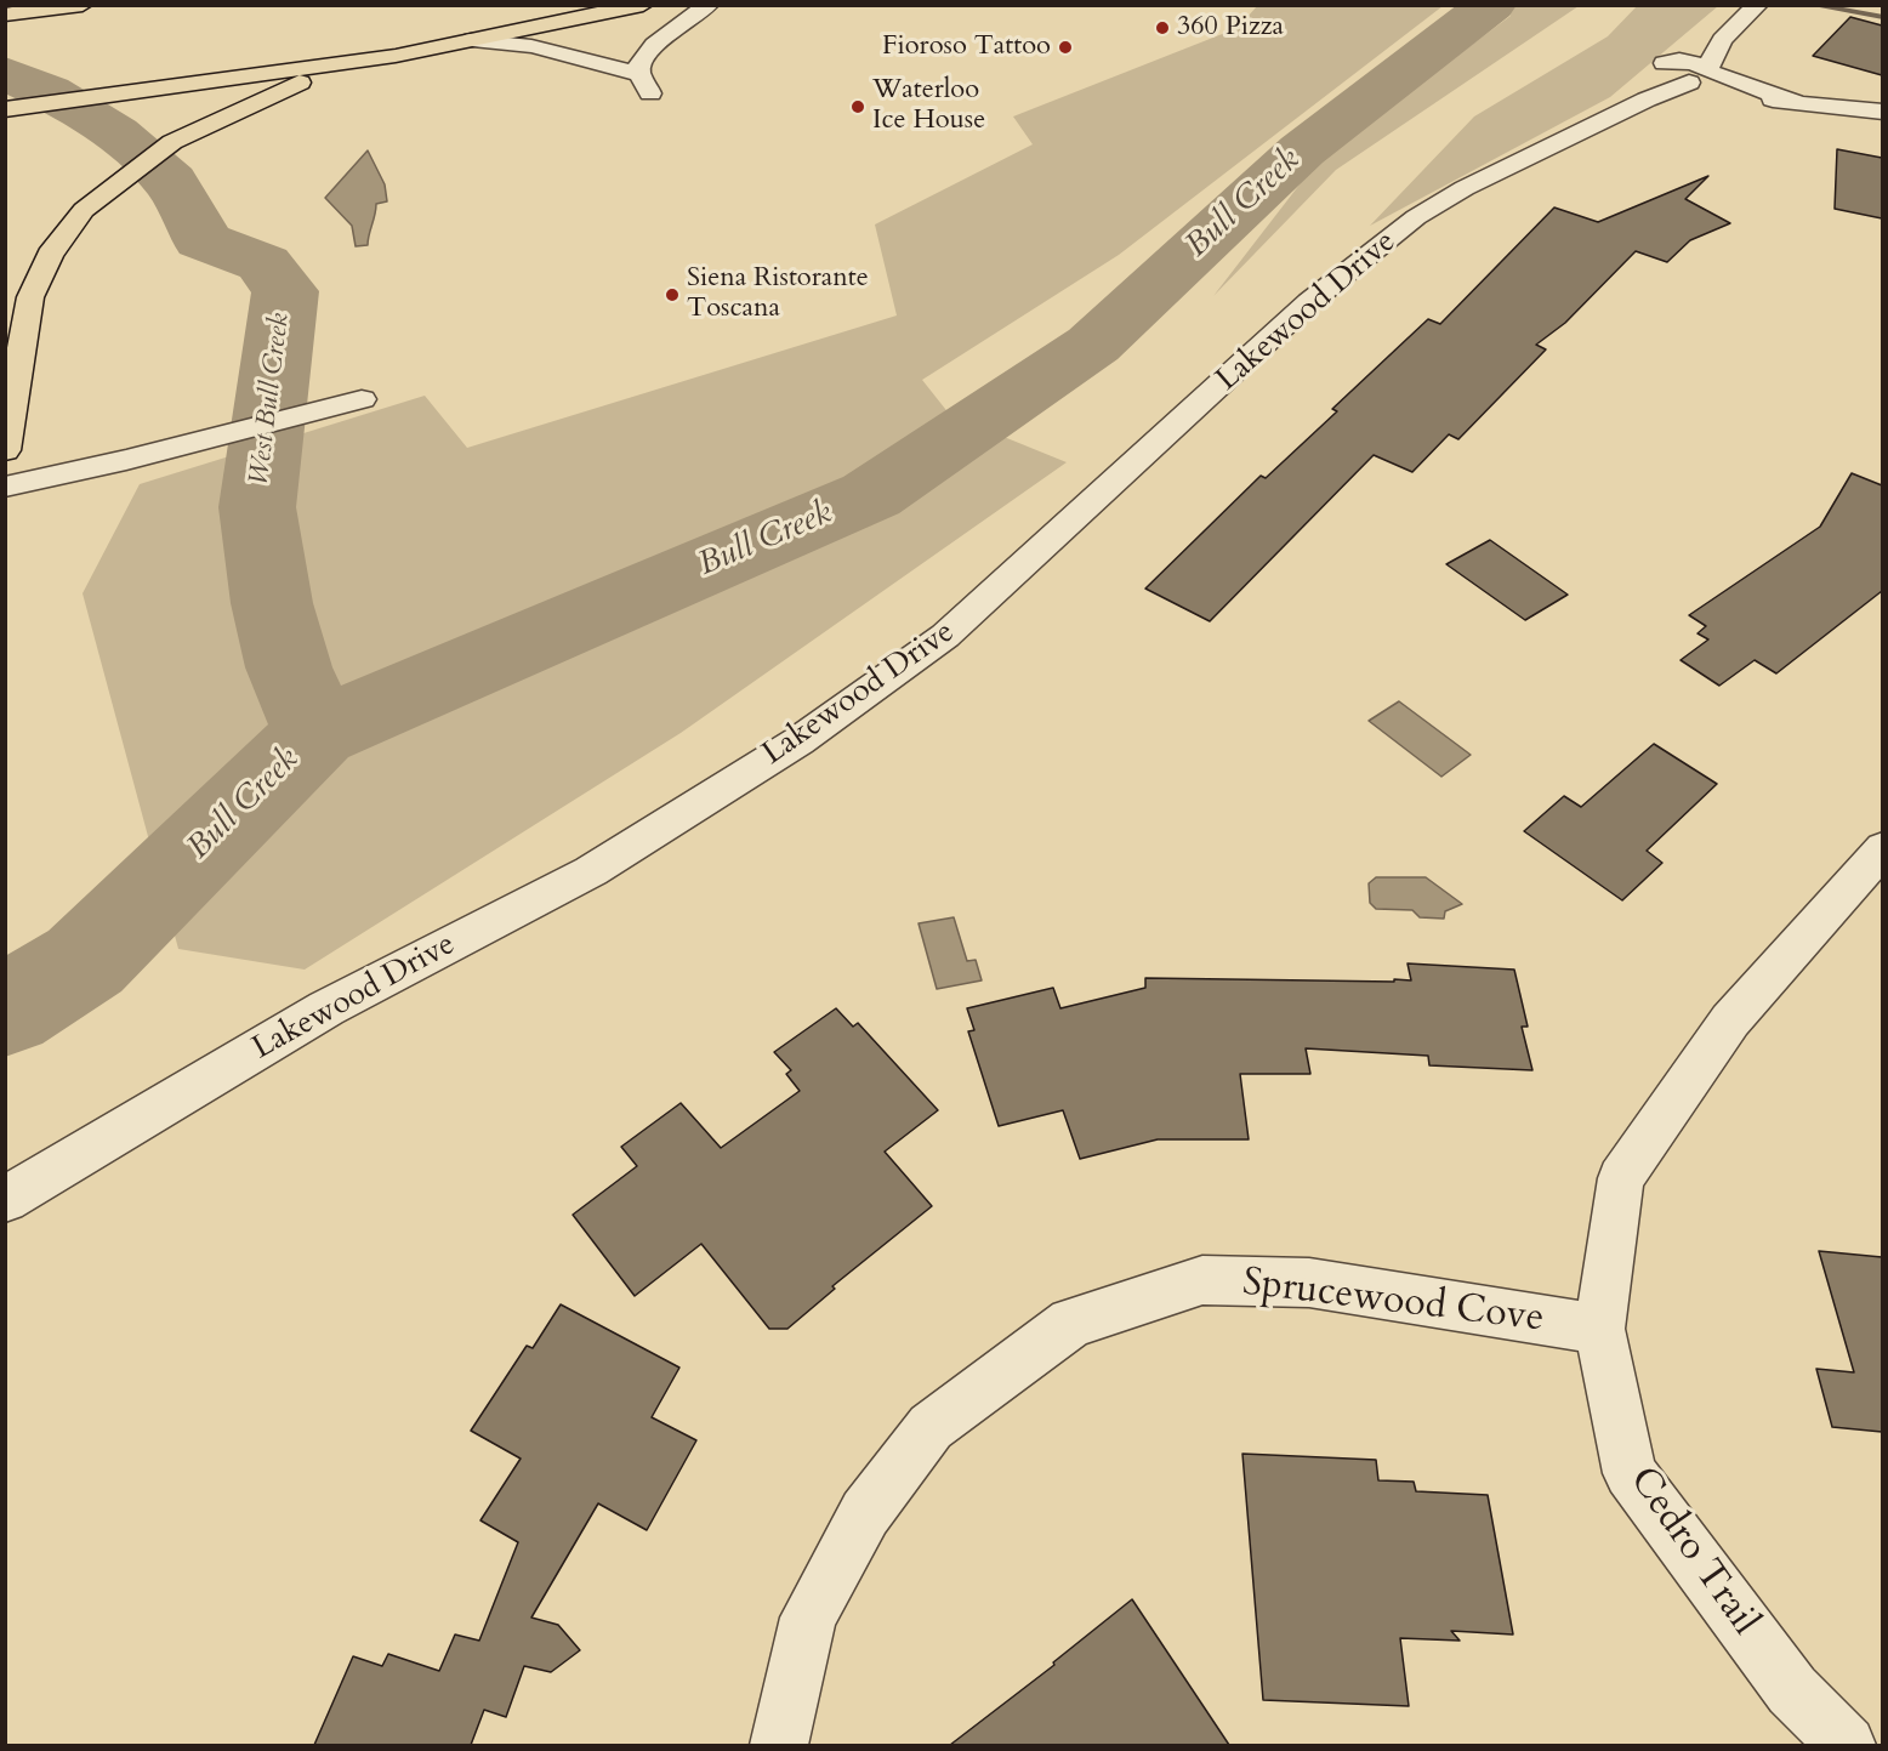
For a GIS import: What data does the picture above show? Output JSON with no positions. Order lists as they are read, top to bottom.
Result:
{
  "streets": {
    "street": ["Lakewood Drive", "Sprucewood Cove", "Cedro Trail"]
  },
  "crossings": [
    ["Sprucewood Cove", "Cedro Trail"]
  ],
  "water": ["Bull Creek", "West Bull Creek"],
  "places": [
    "360 Pizza",
    "Fioroso Tattoo",
    "Waterloo Ice House",
    "Siena Ristorante Toscana"
  ]
}
